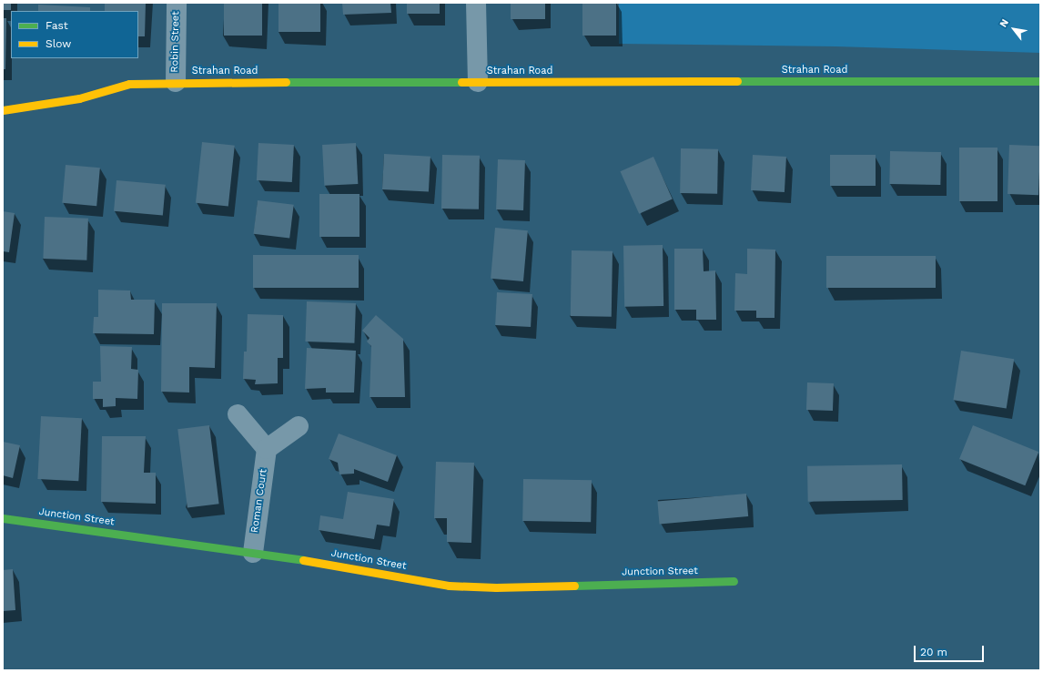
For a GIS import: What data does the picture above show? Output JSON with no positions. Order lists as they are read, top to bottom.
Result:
{
  "streets": {
    "street": [
      "Robin Street",
      "Strahan Road",
      "Roman Court",
      "Junction Street"
    ]
  },
  "crossings": [
    ["Robin Street", "Strahan Road"],
    ["Roman Court", "Junction Street"]
  ],
  "legend": ["Fast", "Slow"],
  "scale_bar": "20 m",
  "north": "top left"
}
